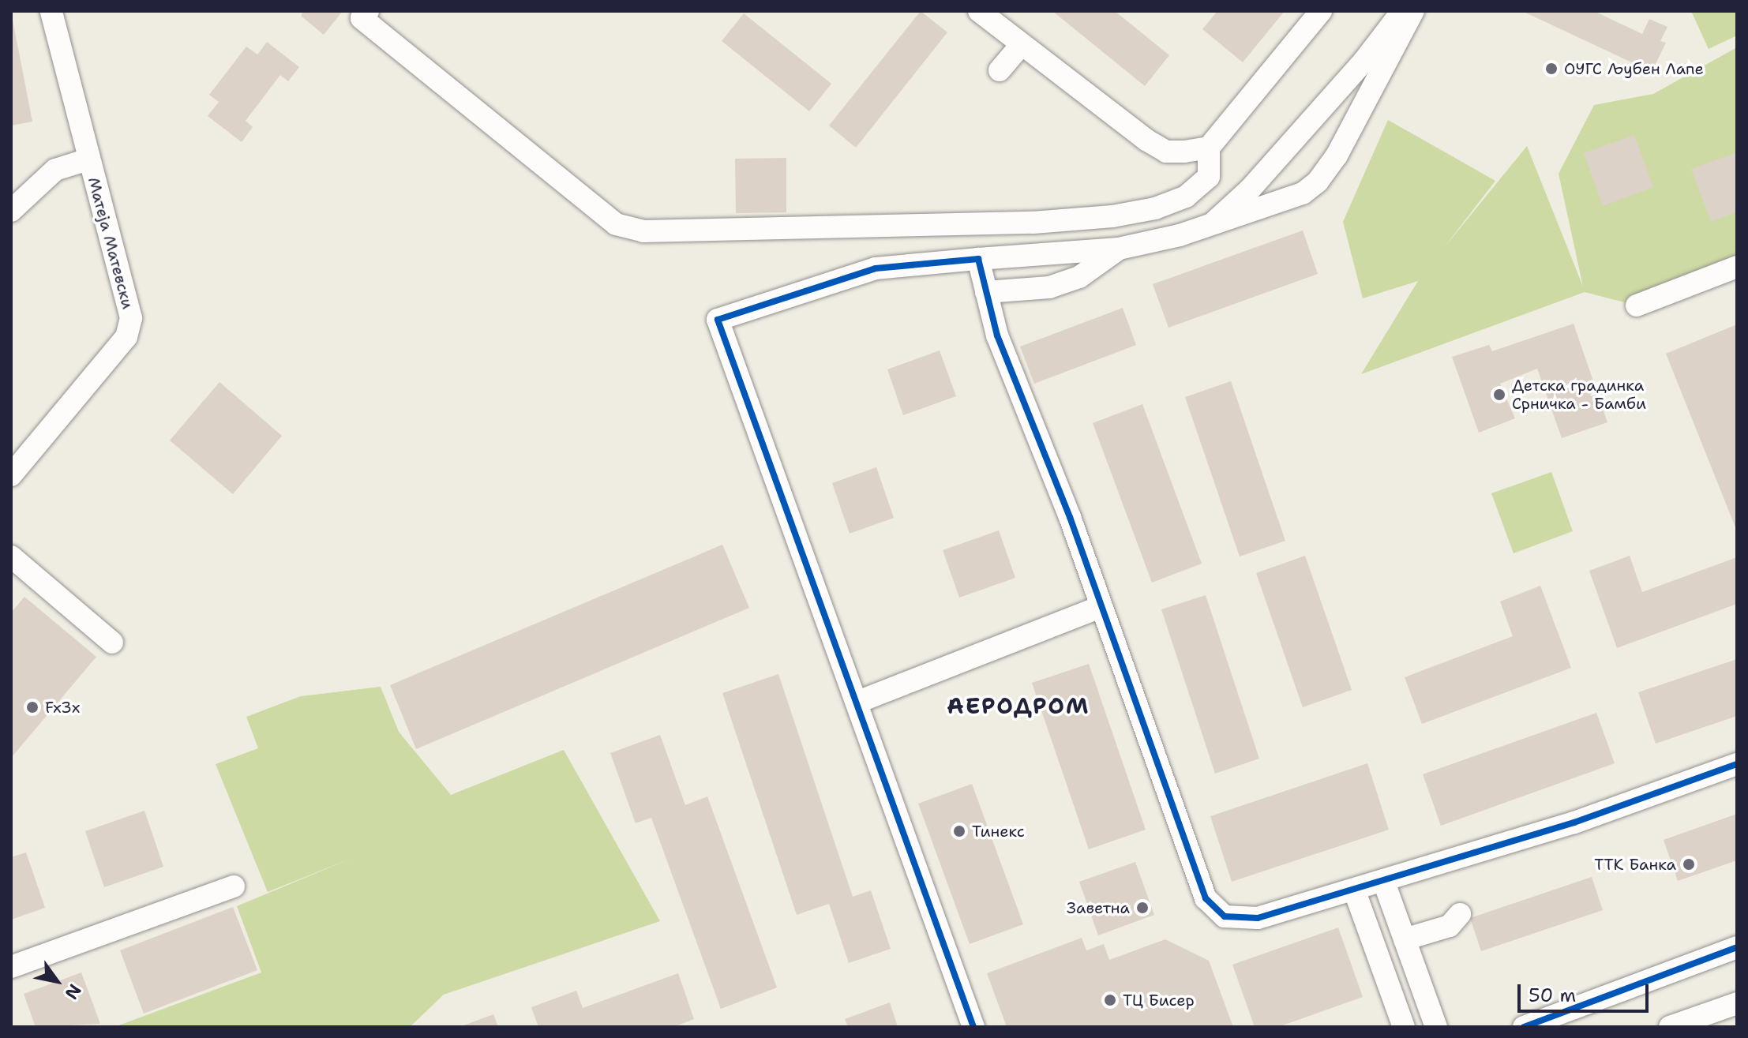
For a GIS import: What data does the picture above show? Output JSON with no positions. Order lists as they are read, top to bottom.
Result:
{
  "streets": {
    "street": ["Матеја Матевски"]
  },
  "districts": ["АЕРОДРОМ"],
  "places": [
    "ОУГС Љубен Лапе",
    "Детска градинка Срничка - Бамби",
    "Fx3x",
    "Тинекс",
    "ТТК Банка",
    "Заветна",
    "ТЦ Бисер"
  ],
  "scale_bar": "50 m",
  "north": "bottom right"
}
